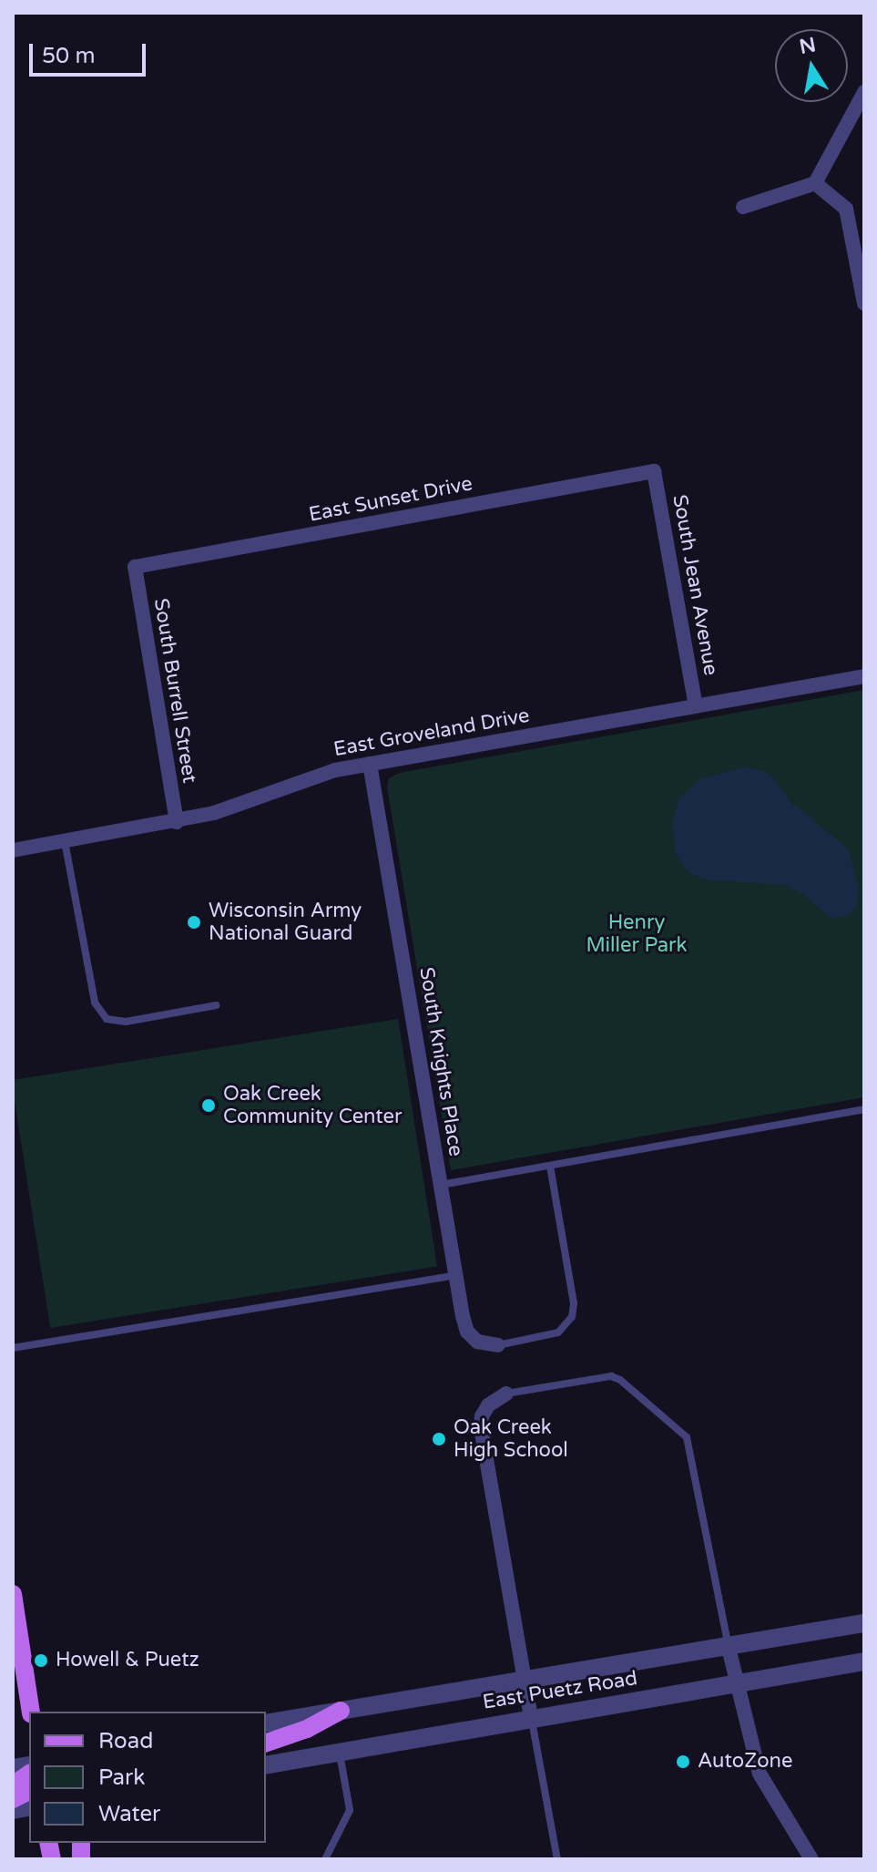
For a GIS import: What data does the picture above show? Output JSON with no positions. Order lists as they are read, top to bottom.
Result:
{
  "streets": {
    "street": [
      "East Sunset Drive",
      "South Jean Avenue",
      "South Burrell Street",
      "East Groveland Drive",
      "South Knights Place",
      "East Puetz Road"
    ]
  },
  "crossings": [
    ["East Sunset Drive", "South Jean Avenue"],
    ["East Sunset Drive", "South Burrell Street"],
    ["South Jean Avenue", "East Groveland Drive"],
    ["South Burrell Street", "East Groveland Drive"],
    ["East Groveland Drive", "South Knights Place"]
  ],
  "parks": ["Henry Miller Park"],
  "places": [
    "Wisconsin Army National Guard",
    "Oak Creek Community Center",
    "Oak Creek High School",
    "Howell & Puetz",
    "AutoZone"
  ],
  "legend": ["Road", "Park", "Water"],
  "scale_bar": "50 m",
  "north": "top"
}
